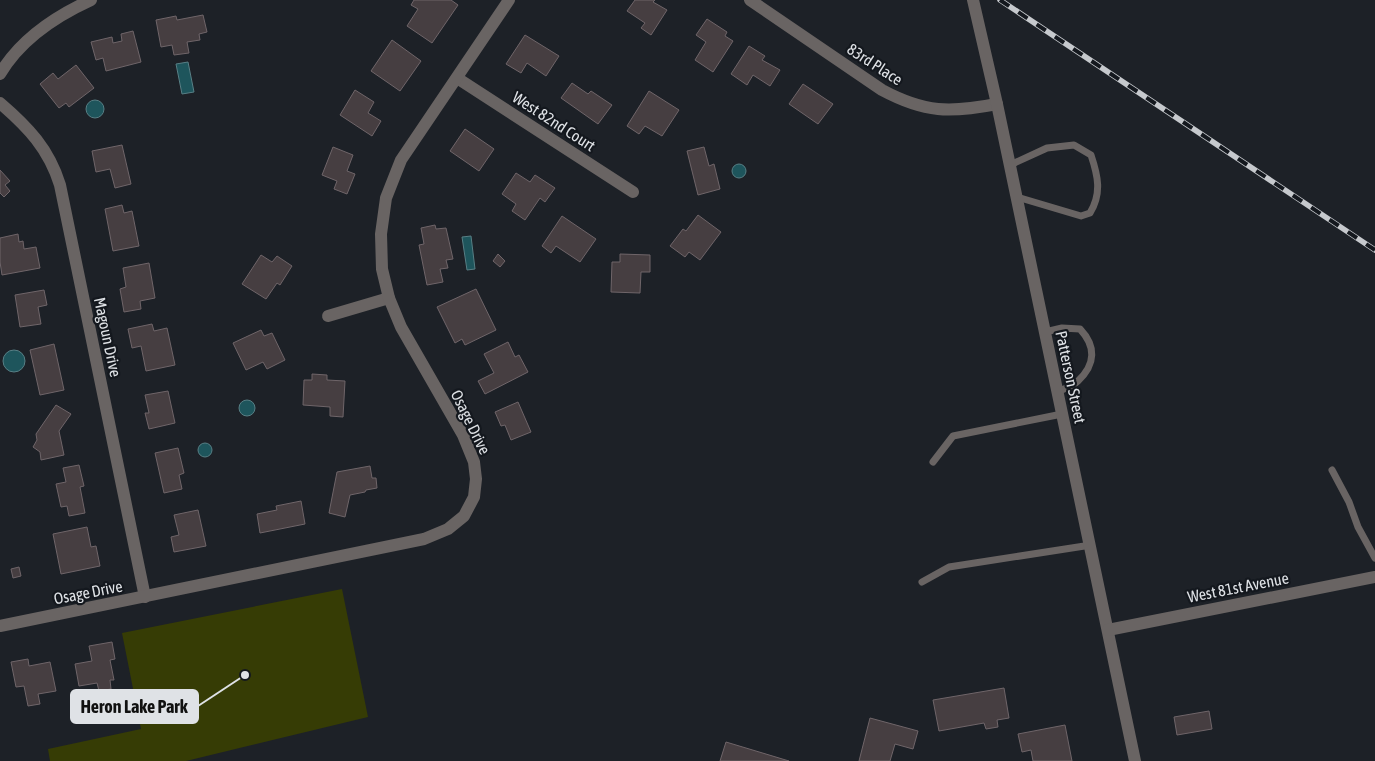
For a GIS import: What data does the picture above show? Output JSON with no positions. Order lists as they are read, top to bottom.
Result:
{
  "streets": {
    "street": [
      "83rd Place",
      "West 82nd Court",
      "Magoun Drive",
      "Patterson Street",
      "Osage Drive",
      "West 81st Avenue"
    ]
  },
  "crossings": [
    ["83rd Place", "Patterson Street"],
    ["West 82nd Court", "Osage Drive"],
    ["Magoun Drive", "Osage Drive"],
    ["Patterson Street", "West 81st Avenue"]
  ],
  "places": ["Heron Lake Park"]
}
